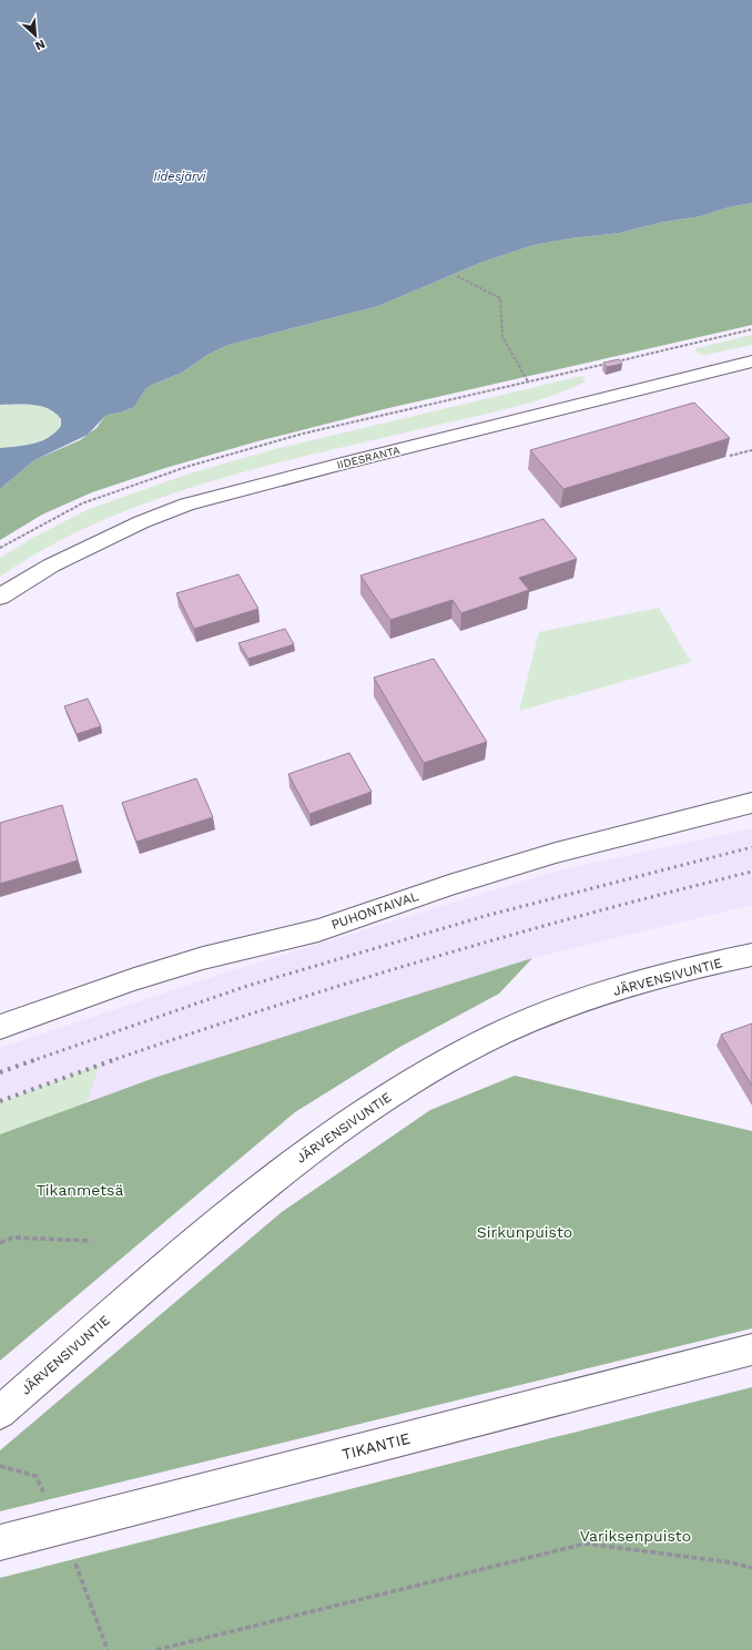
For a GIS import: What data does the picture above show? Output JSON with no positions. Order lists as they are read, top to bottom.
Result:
{
  "streets": {
    "street": [
      "IIDESRANTA",
      "PUHONTAIVAL",
      "JÄRVENSIVUNTIE",
      "TIKANTIE"
    ]
  },
  "water": ["Iidesjärvi"],
  "parks": ["Tikanmetsä", "Sirkunpuisto", "Variksenpuisto"],
  "north": "bottom right"
}
